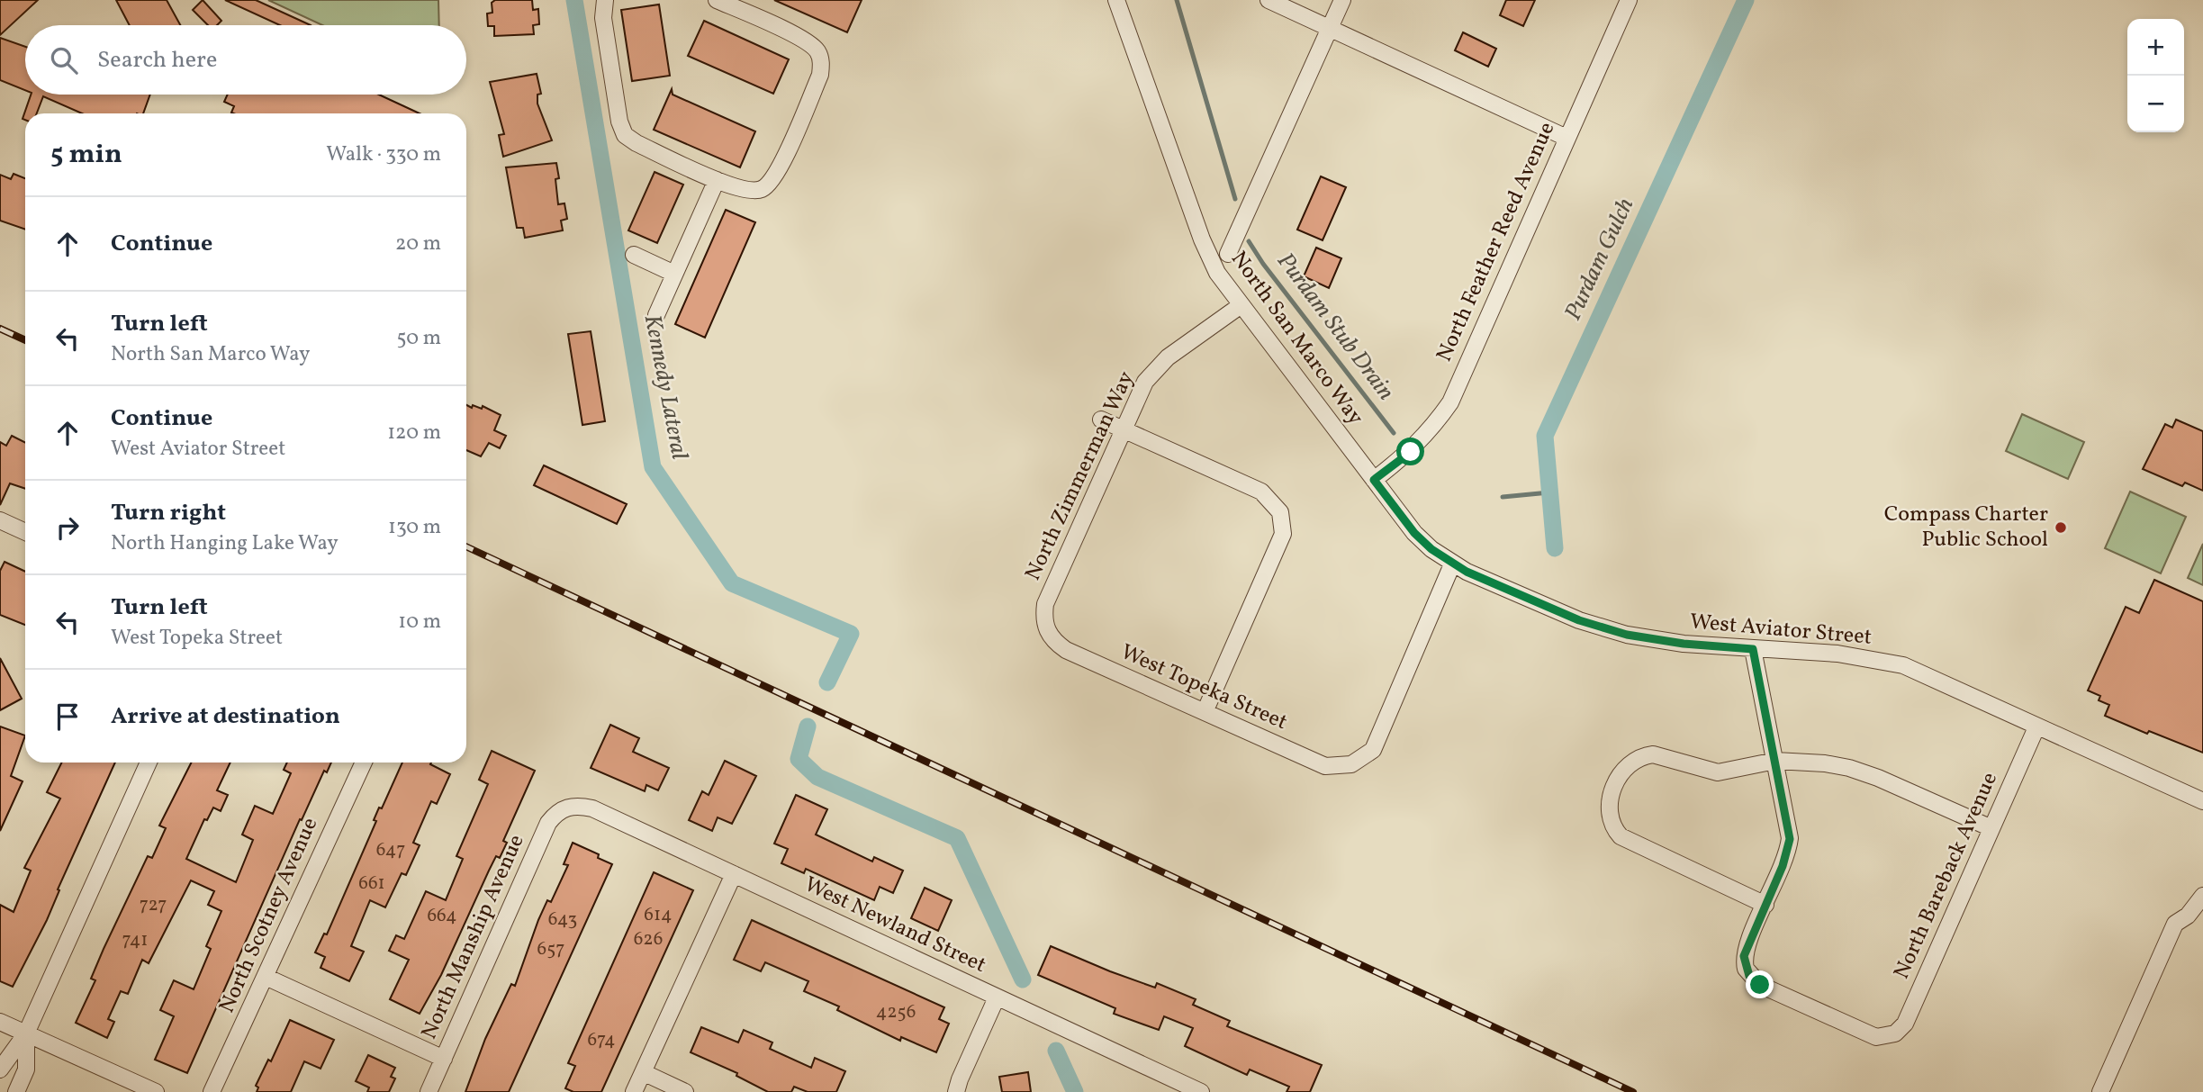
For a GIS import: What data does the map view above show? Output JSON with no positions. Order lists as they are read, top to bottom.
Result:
{
  "streets": {
    "street": [
      "North Feather Reed Avenue",
      "North San Marco Way",
      "North Zimmerman Way",
      "West Aviator Street",
      "West Topeka Street",
      "North Bareback Avenue",
      "North Scotney Avenue",
      "West Newland Street",
      "North Manship Avenue"
    ]
  },
  "crossings": [
    ["North Feather Reed Avenue", "North San Marco Way"],
    ["North San Marco Way", "North Zimmerman Way"],
    ["North San Marco Way", "West Aviator Street"],
    ["North San Marco Way", "West Topeka Street"],
    ["North Zimmerman Way", "West Topeka Street"],
    ["West Aviator Street", "West Topeka Street"],
    ["West Aviator Street", "North Bareback Avenue"],
    ["West Newland Street", "North Manship Avenue"]
  ],
  "water": ["Purdam Gulch", "Purdam Stub Drain", "Kennedy Lateral"],
  "places": ["Compass Charter Public School"],
  "house_numbers": [
    "647",
    "661",
    "727",
    "614",
    "664",
    "643",
    "626",
    "741",
    "657",
    "4256",
    "674"
  ],
  "page": {
    "map_buttons": ["+", "−"],
    "search": "Search here",
    "heading": ["5 min", "Walk · 330 m"],
    "list": [
      ["Continue", "20 m"],
      ["Turn left", "North San Marco Way", "50 m"],
      ["Continue", "West Aviator Street", "120 m"],
      ["Turn right", "North Hanging Lake Way", "130 m"],
      ["Turn left", "West Topeka Street", "10 m"],
      "Arrive at destination"
    ]
  }
}
